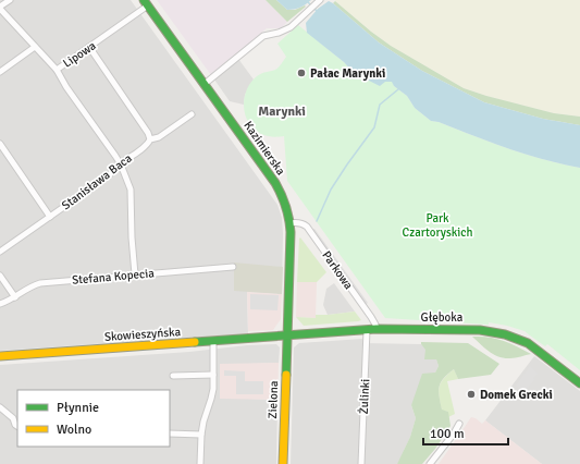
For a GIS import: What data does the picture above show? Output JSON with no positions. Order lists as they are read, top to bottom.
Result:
{
  "streets": {
    "main road": [
      "Kazimierska",
      "Głęboka",
      "Skowieszyńska",
      "Zielona"
    ],
    "street": [
      "Lipowa",
      "Stanisława Baca",
      "Parkowa",
      "Stefana Kopecia",
      "Żulinki"
    ]
  },
  "crossings": [
    ["Lipowa", "Kazimierska"],
    ["Kazimierska", "Parkowa"],
    ["Kazimierska", "Głęboka"],
    ["Kazimierska", "Skowieszyńska"],
    ["Kazimierska", "Zielona"],
    ["Parkowa", "Głęboka"],
    ["Głęboka", "Skowieszyńska"],
    ["Głęboka", "Żulinki"],
    ["Głęboka", "Zielona"],
    ["Skowieszyńska", "Zielona"]
  ],
  "districts": ["Marynki"],
  "parks": ["Park Czartoryskich"],
  "places": ["Pałac Marynki", "Domek Grecki"],
  "legend": ["Płynnie", "Wolno"],
  "scale_bar": "100 m"
}
